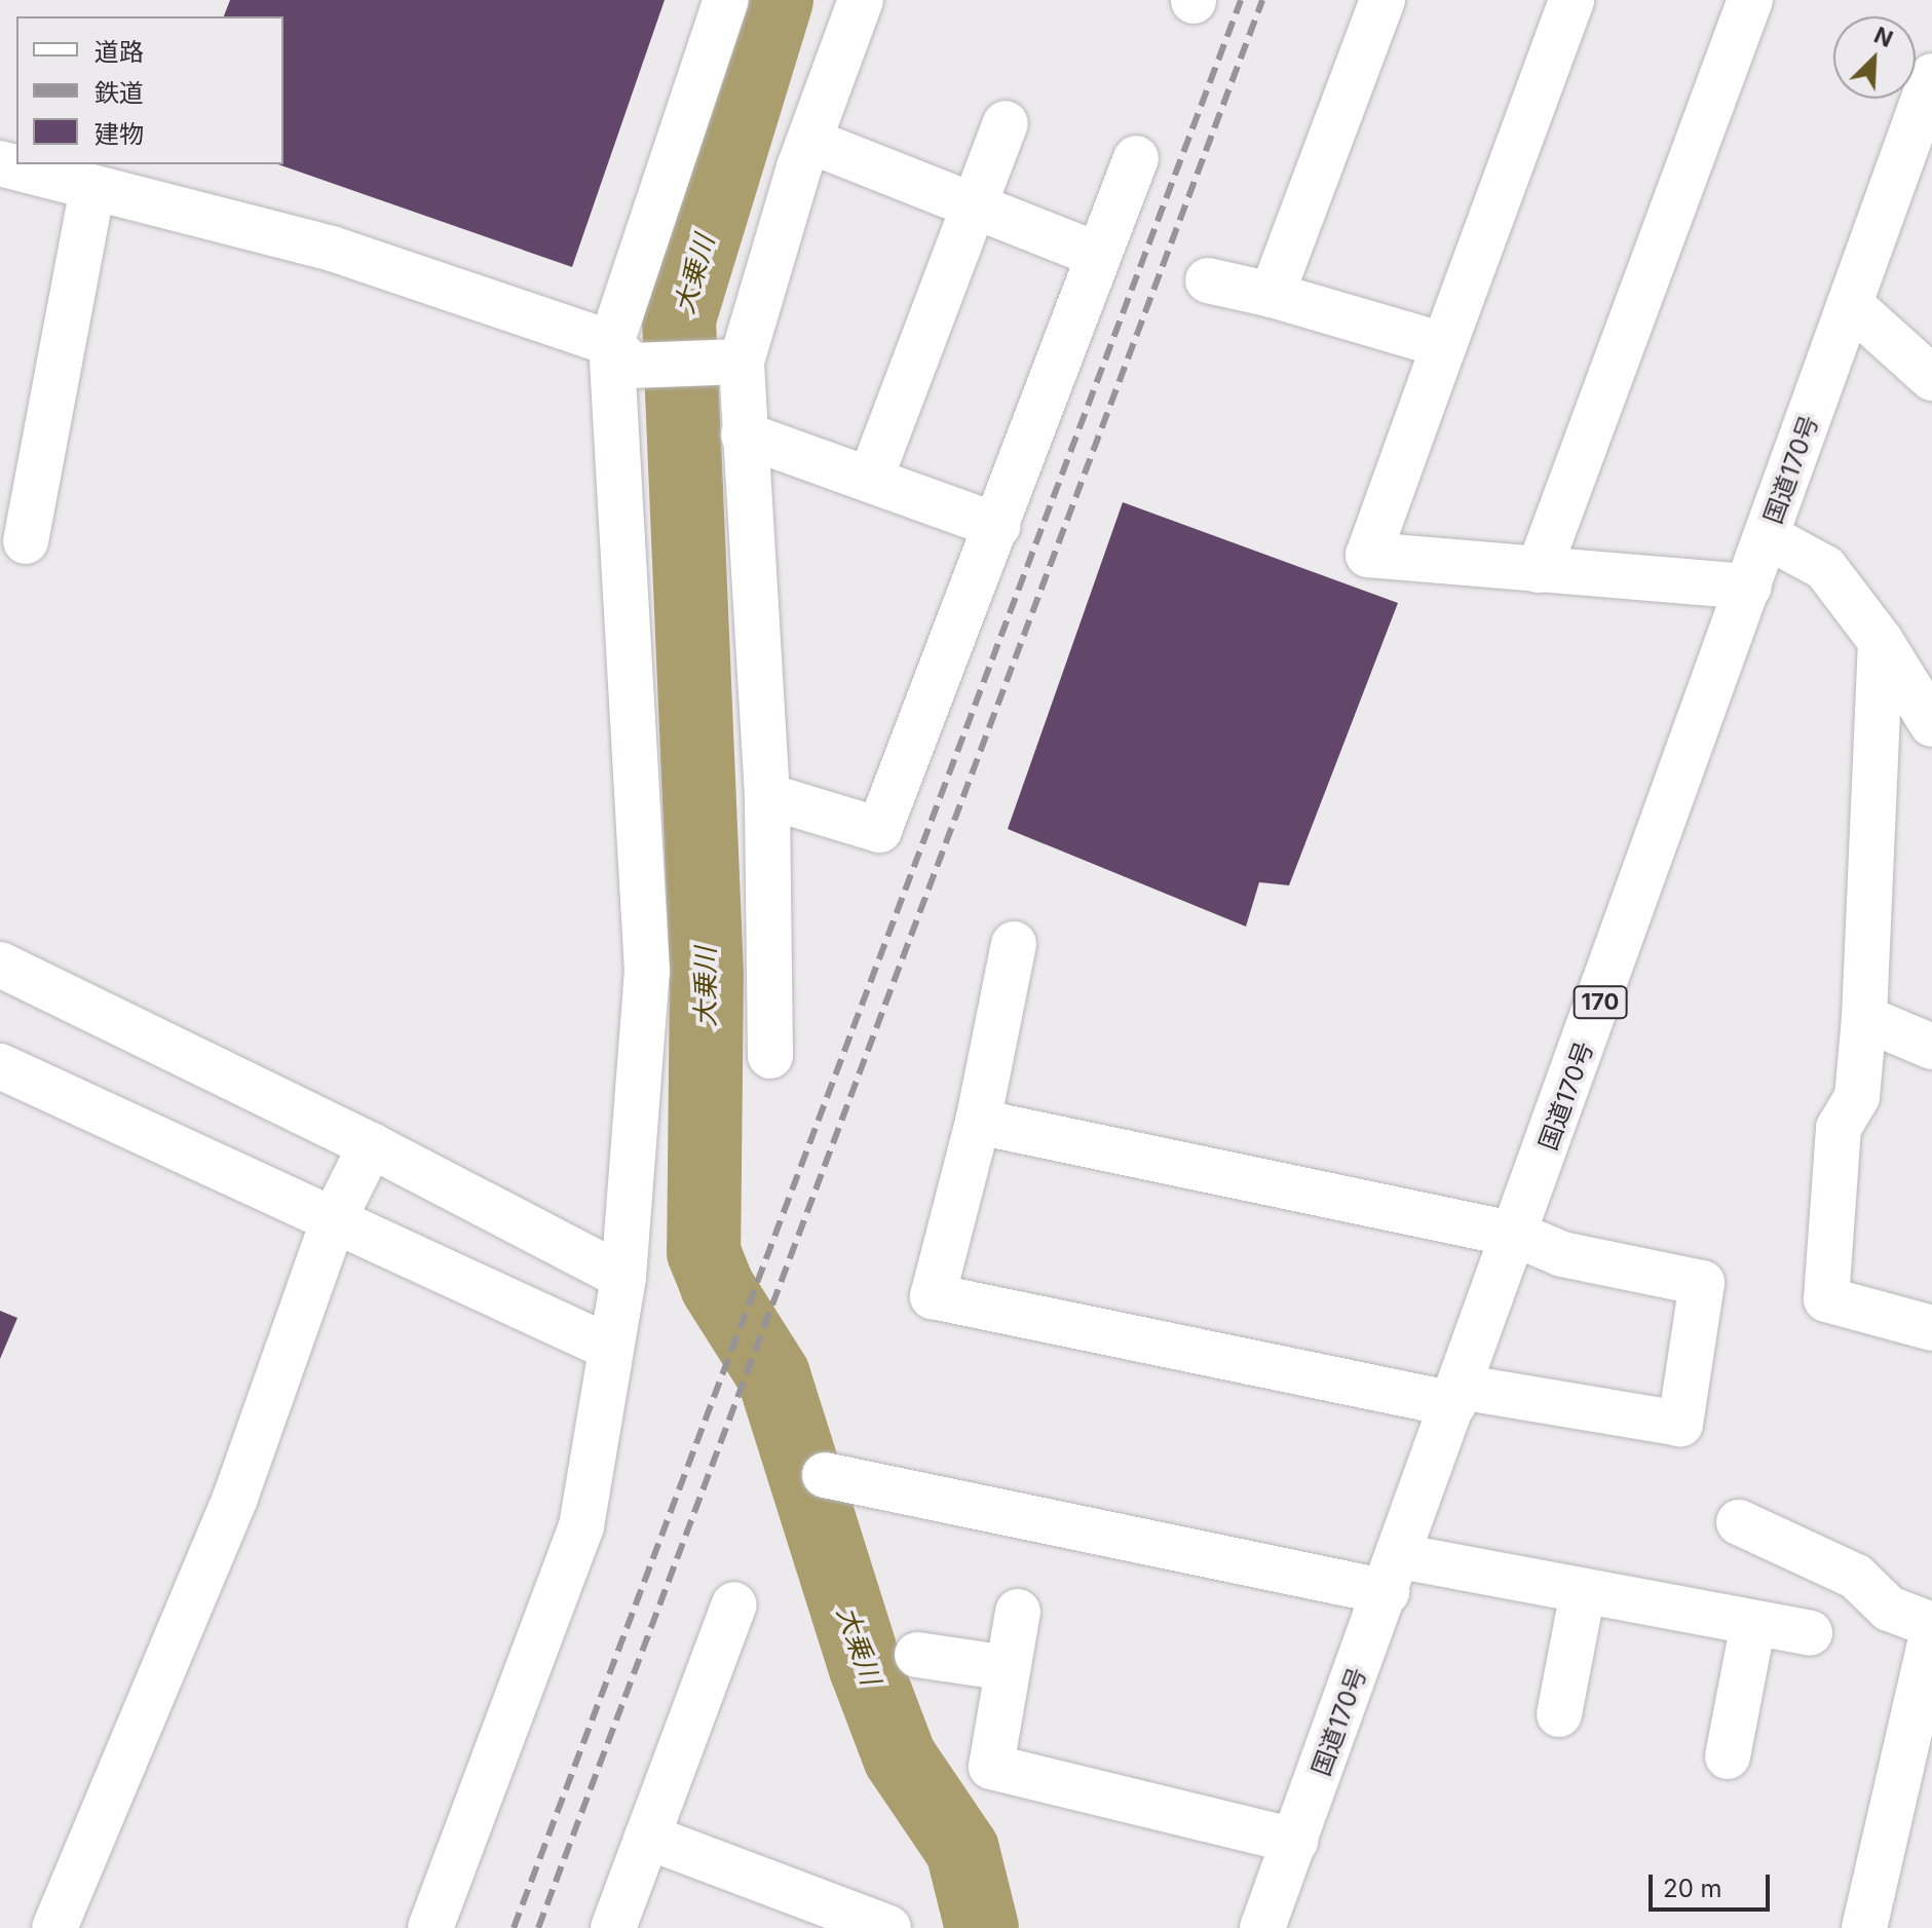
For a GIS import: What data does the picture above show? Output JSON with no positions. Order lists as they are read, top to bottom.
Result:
{
  "streets": {
    "main road": ["国道170号", "170"]
  },
  "water": ["大乗川"],
  "legend": ["道路", "鉄道", "建物"],
  "scale_bar": "20 m",
  "north": "top right"
}
